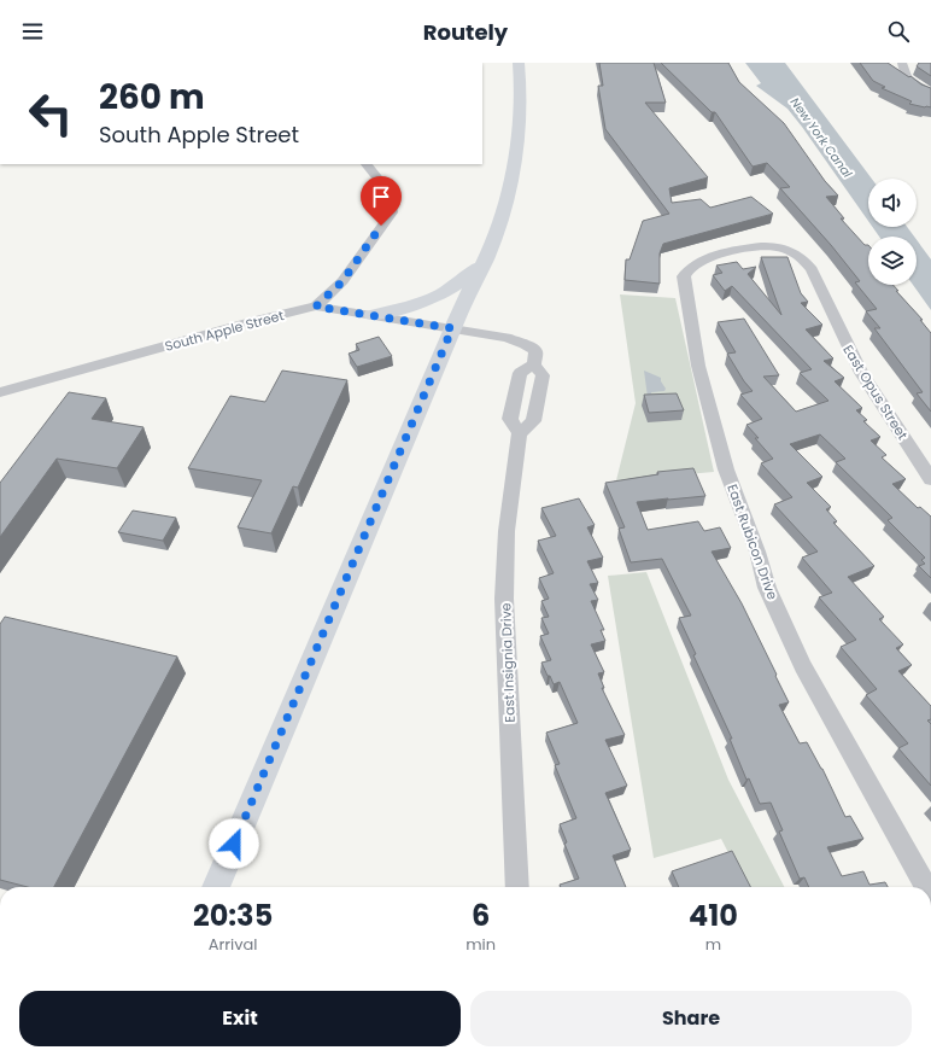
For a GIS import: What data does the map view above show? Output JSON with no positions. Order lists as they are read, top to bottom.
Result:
{
  "streets": {
    "street": [
      "South Apple Street",
      "East Opus Street",
      "East Rubicon Drive",
      "East Insignia Drive"
    ]
  },
  "crossings": [
    ["East Opus Street", "East Rubicon Drive"]
  ],
  "water": ["New York Canal"],
  "page": {
    "header": "Routely",
    "turn": ["260 m", "South Apple Street"],
    "eta": [
      "20:35",
      "Arrival",
      "6",
      "min",
      "410",
      "m"
    ],
    "buttons": ["Exit", "Share"]
  }
}
